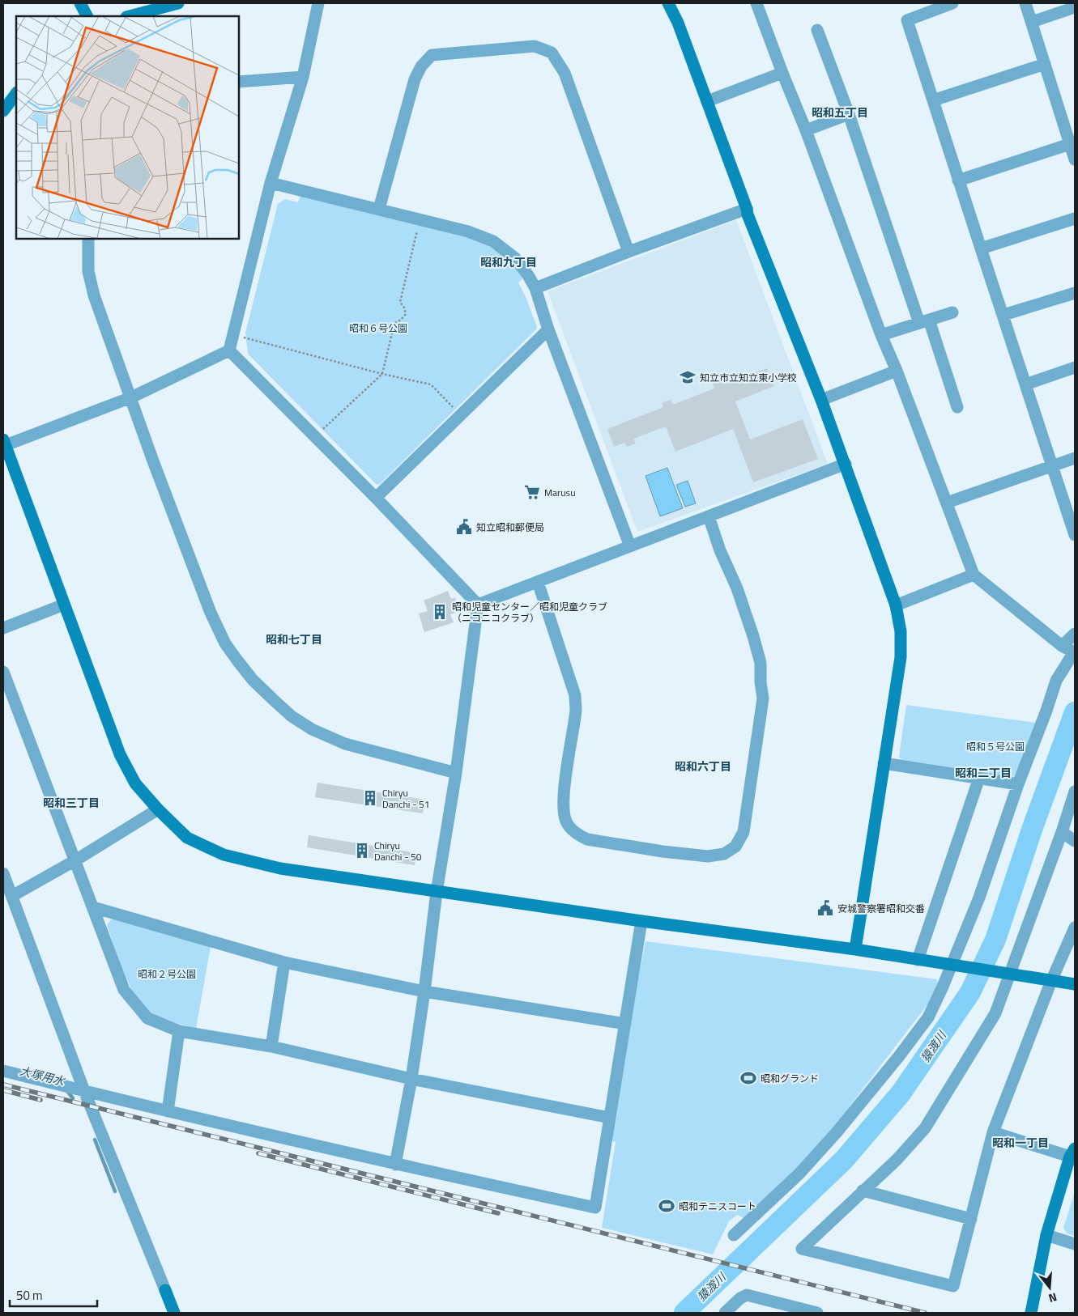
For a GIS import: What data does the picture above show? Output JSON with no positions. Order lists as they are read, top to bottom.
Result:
{
  "districts": [
    "昭和五丁目",
    "昭和九丁目",
    "昭和七丁目",
    "昭和六丁目",
    "昭和二丁目",
    "昭和三丁目",
    "昭和一丁目"
  ],
  "water": ["猿渡川", "大塚用水"],
  "parks": ["昭和６号公園", "昭和５号公園", "昭和２号公園"],
  "places": {
    "school or university": ["知立市立知立東小学校"],
    "supermarket": ["Marusu"],
    "public building": ["知立昭和郵便局", "安城警察署昭和交番"],
    "building": ["昭和児童センター／昭和児童クラブ （ニコニコクラブ）", "Chiryu Danchi - 51", "Chiryu Danchi - 50"],
    "sports": ["昭和グランド", "昭和テニスコート"]
  },
  "scale_bar": "50 m",
  "north": "bottom"
}
